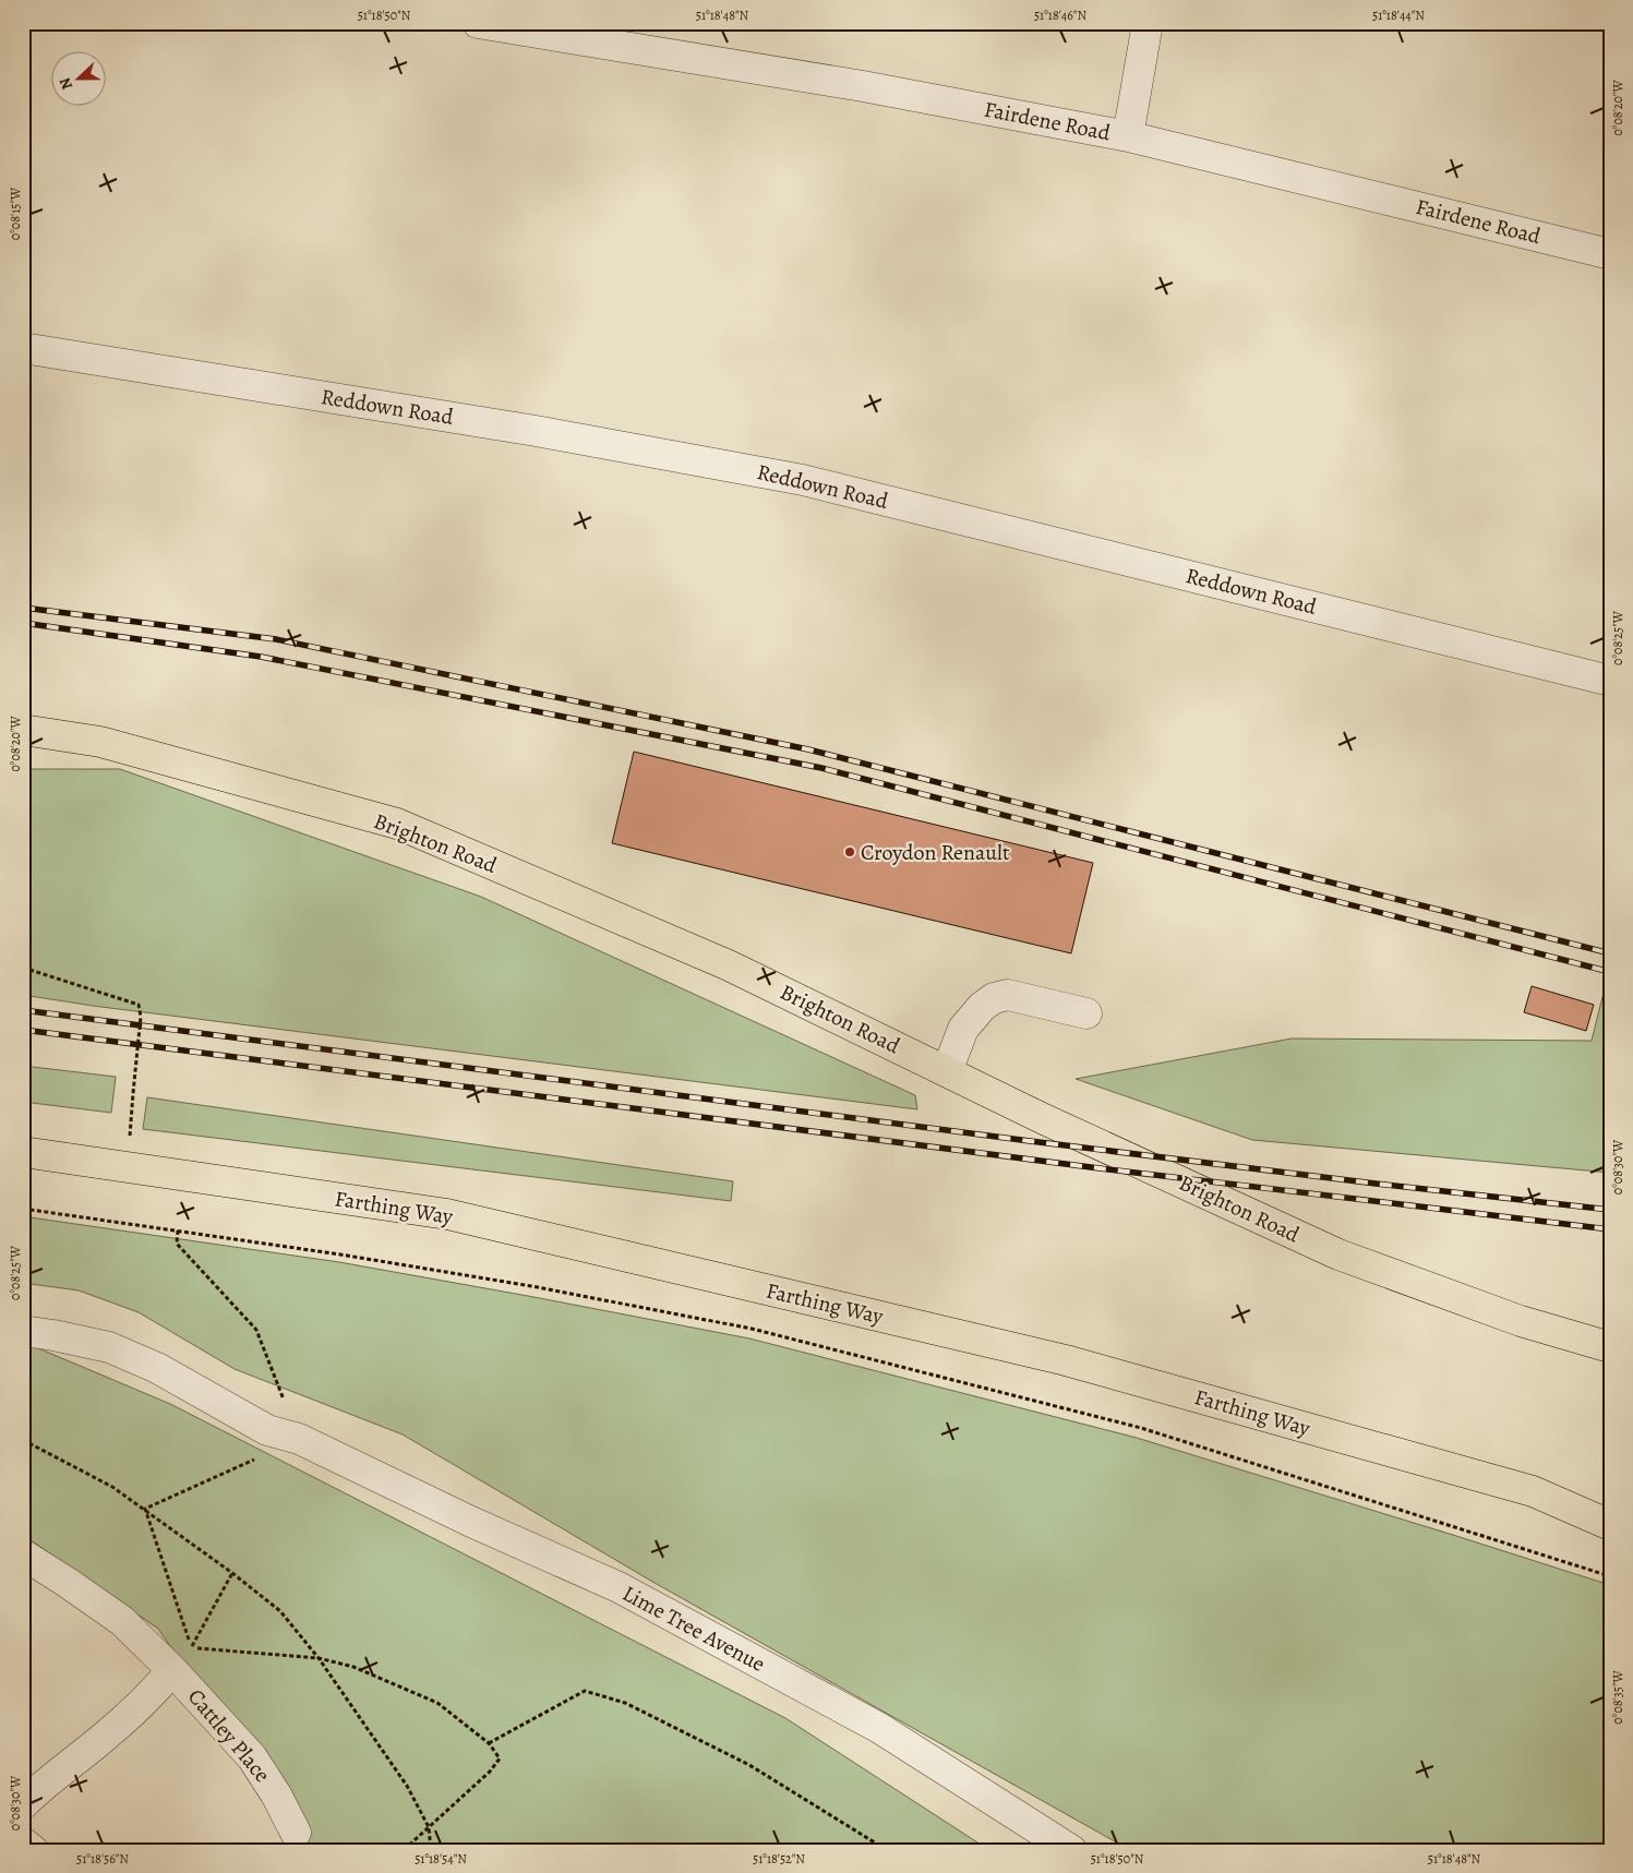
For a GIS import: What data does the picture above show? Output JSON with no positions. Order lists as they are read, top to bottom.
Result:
{
  "streets": {
    "main road": ["Brighton Road", "Farthing Way"],
    "street": [
      "Fairdene Road",
      "Reddown Road",
      "Lime Tree Avenue",
      "Cattley Place"
    ]
  },
  "places": ["Croydon Renault"],
  "north": "left",
  "coordinates": [
    "51°18'50\"N",
    "51°18'48\"N",
    "51°18'46\"N",
    "51°18'44\"N",
    "0°08'20\"W",
    "0°08'15\"W",
    "0°08'25\"W",
    "0°08'30\"W",
    "0°08'35\"W",
    "51°18'56\"N",
    "51°18'54\"N",
    "51°18'52\"N"
  ]
}
